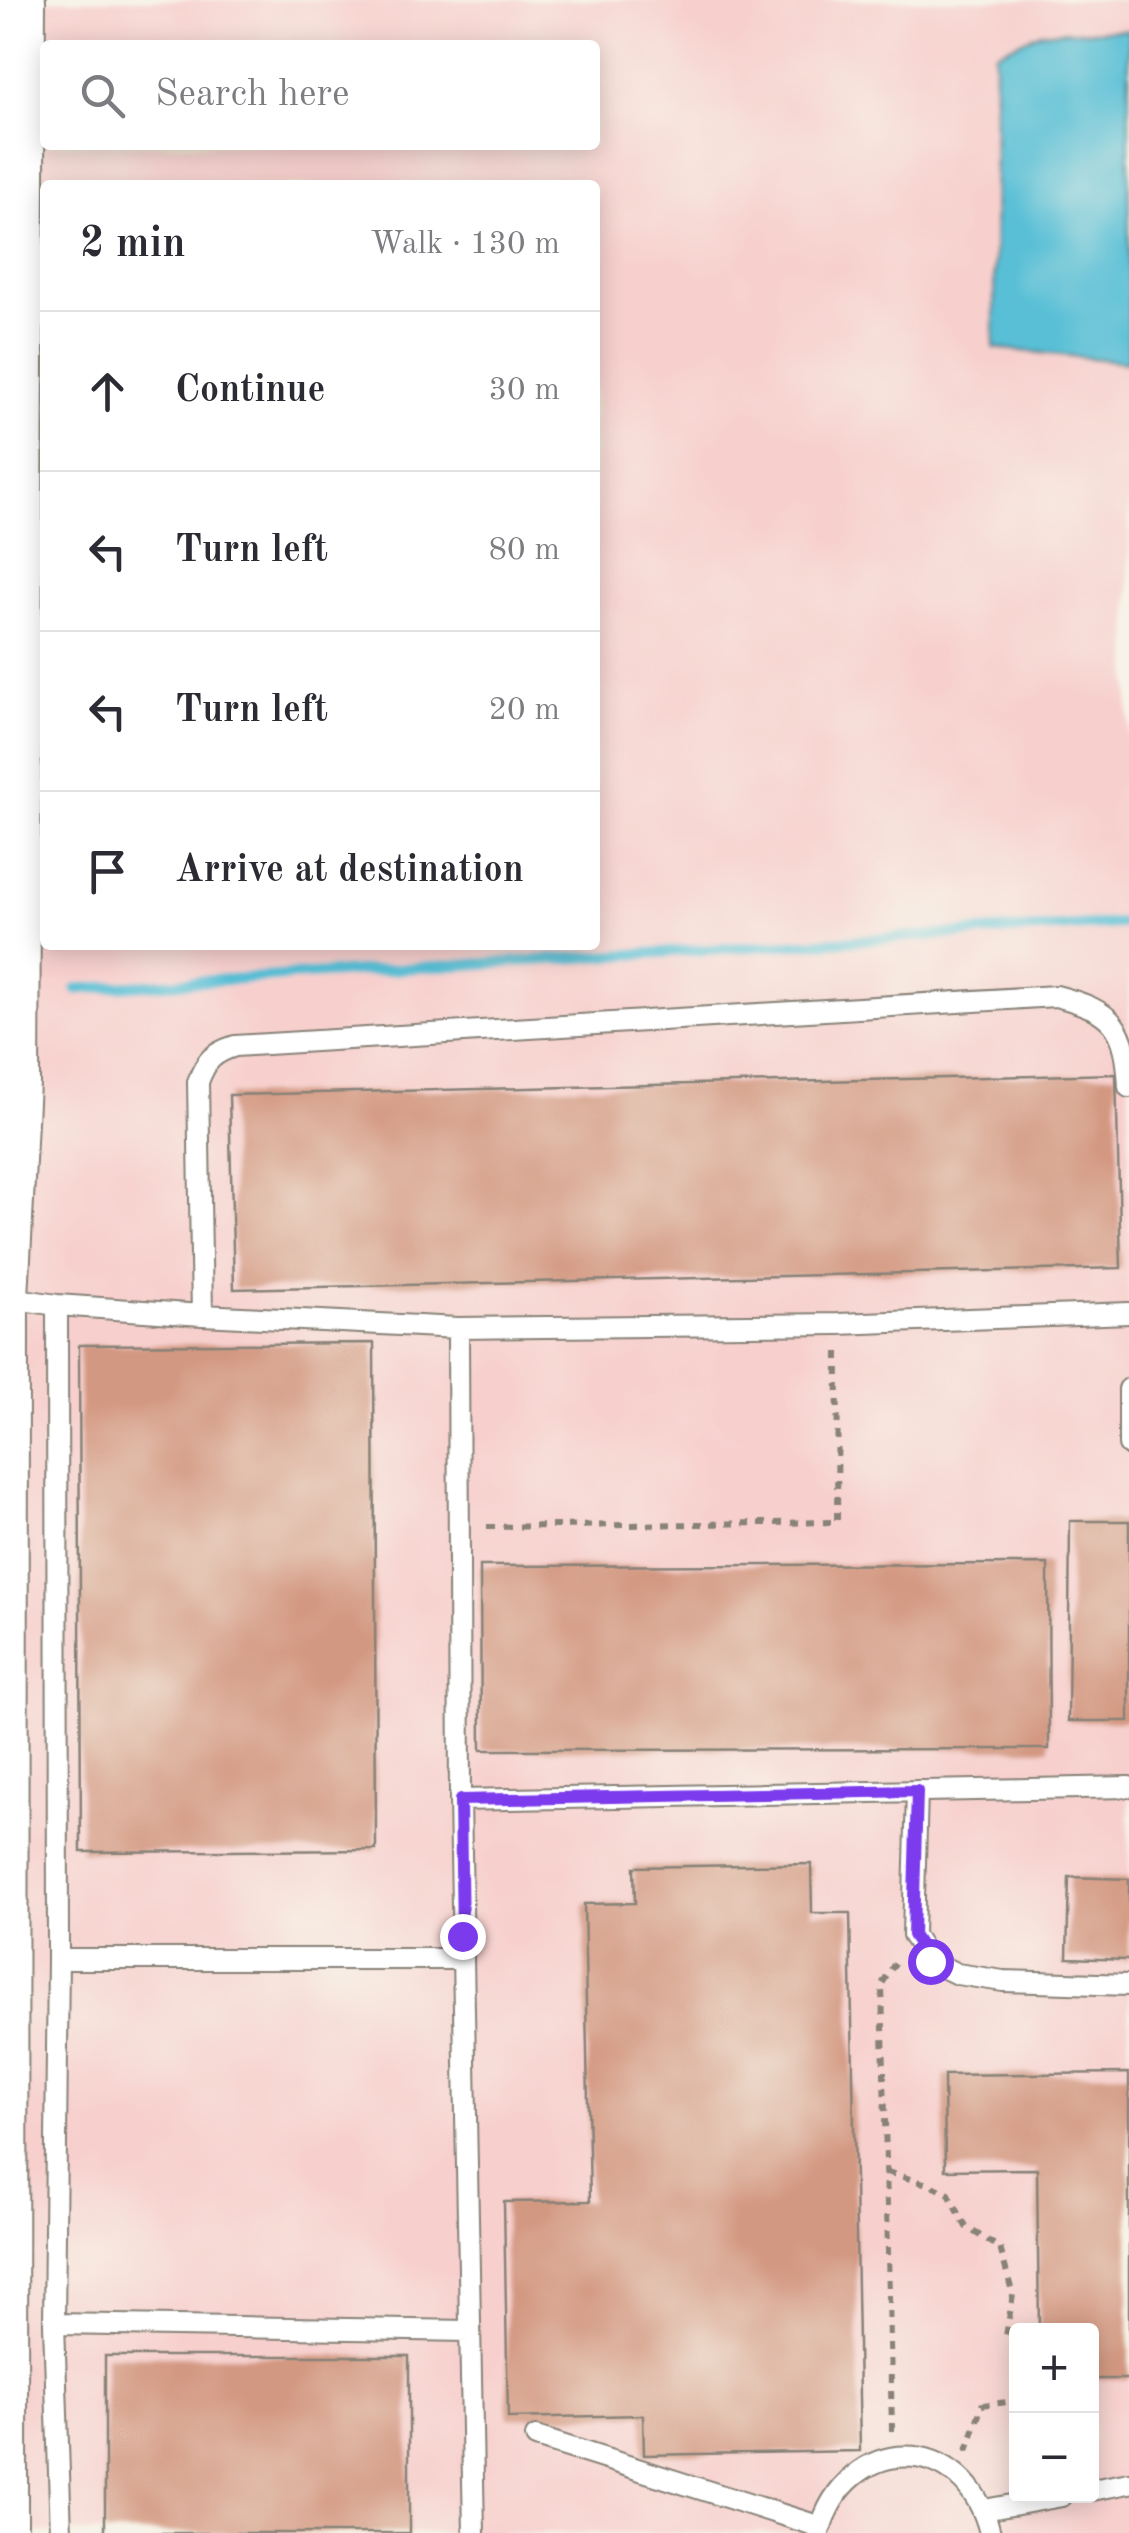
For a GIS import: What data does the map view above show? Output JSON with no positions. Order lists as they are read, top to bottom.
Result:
{
  "page": {
    "search": "Search here",
    "heading": ["2 min", "Walk · 130 m"],
    "list": [
      ["Continue", "30 m"],
      ["Turn left", "80 m"],
      ["Turn left", "20 m"],
      "Arrive at destination"
    ],
    "map_buttons": ["+", "−"]
  }
}
